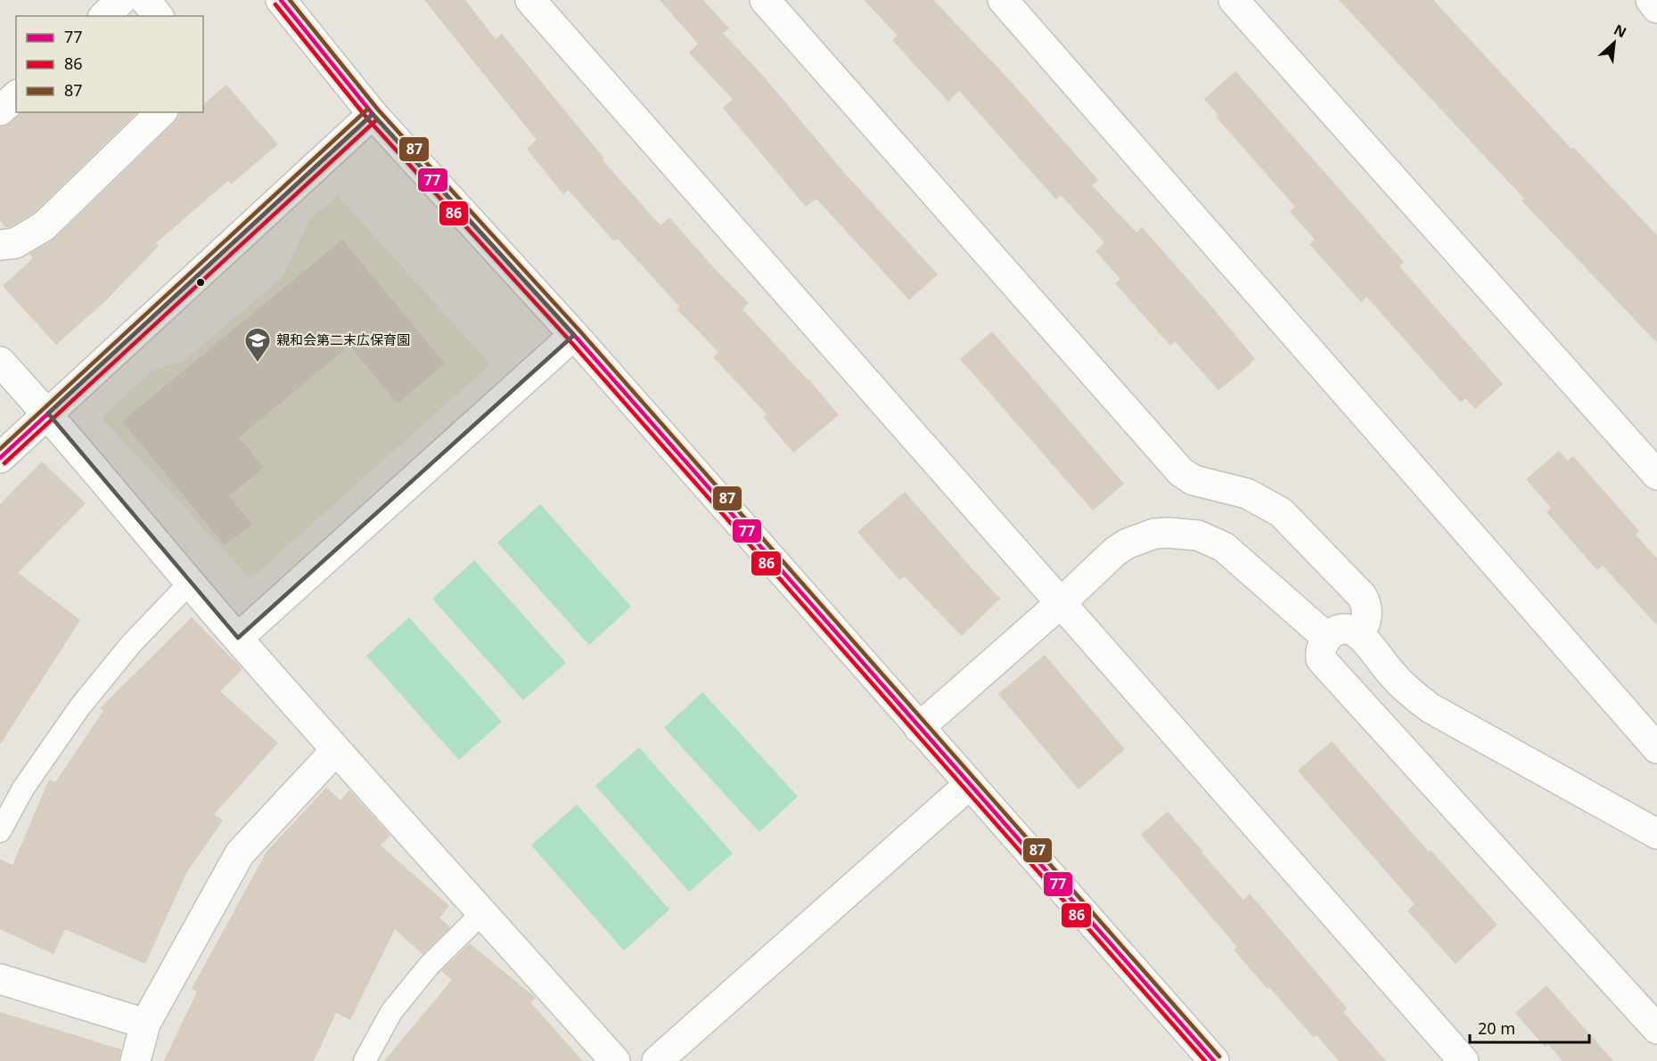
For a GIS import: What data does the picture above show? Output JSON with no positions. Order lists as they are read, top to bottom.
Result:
{
  "places": {
    "school or university": ["親和会第二末広保育園"]
  },
  "lines": ["transit line 77", "transit line 87", "transit line 86"],
  "legend": ["77", "86", "87"],
  "scale_bar": "20 m",
  "north": "top right"
}
